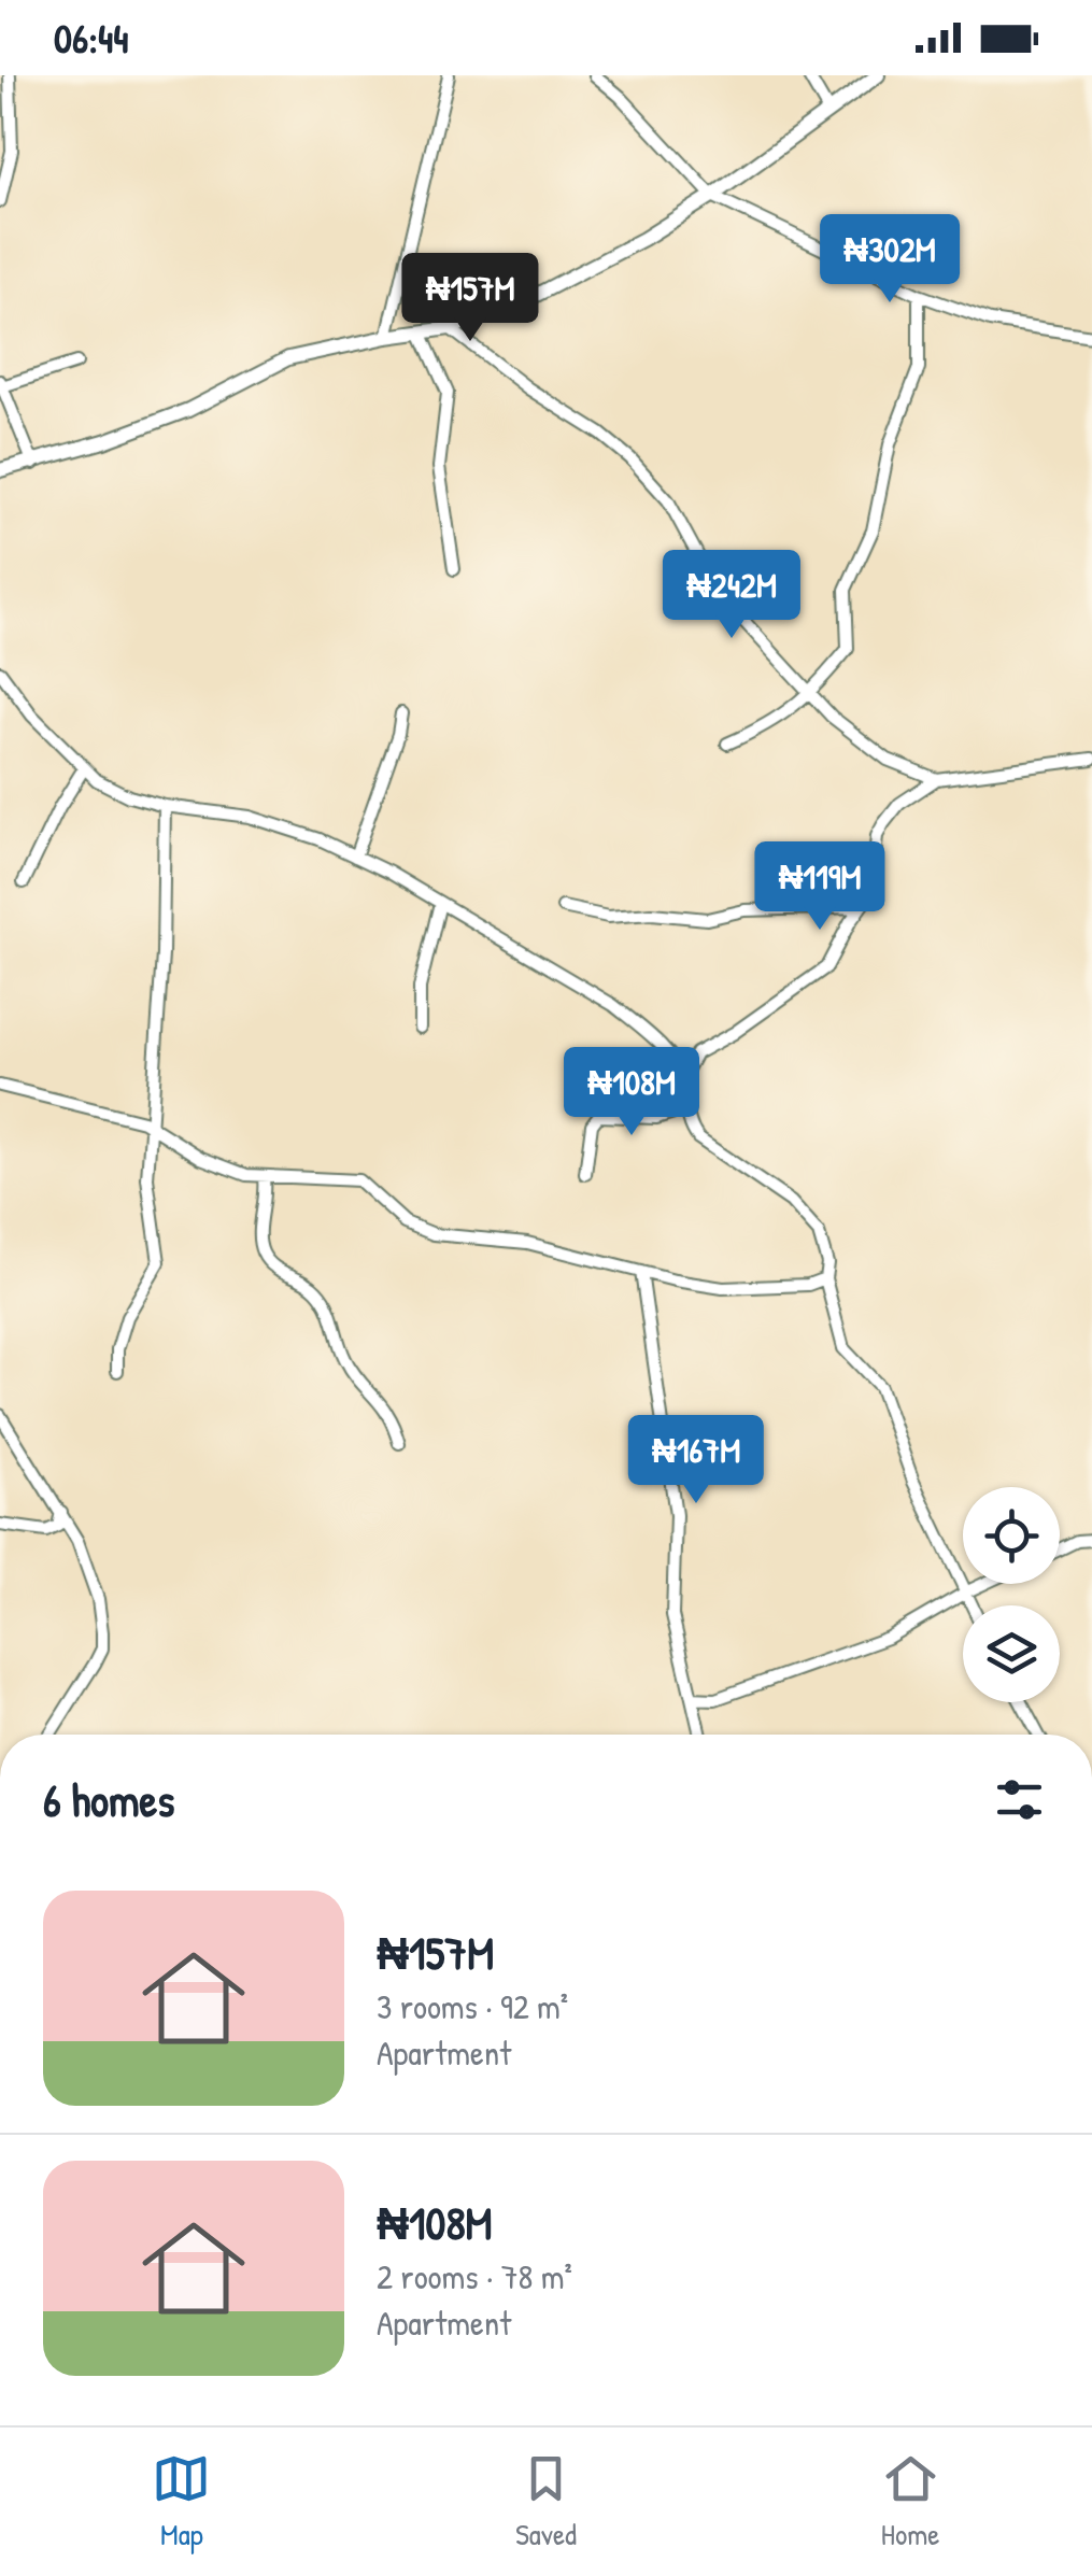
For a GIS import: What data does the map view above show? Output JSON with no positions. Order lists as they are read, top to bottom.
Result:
{
  "page": {
    "status": "06:44",
    "price": [
      "₦302M",
      "₦157M",
      "₦242M",
      "₦119M",
      "₦108M",
      "₦167M"
    ],
    "heading": "6 homes",
    "list": [
      {
        "name": "₦157M",
        "note": "3 rooms · 92 m² · Apartment"
      },
      {
        "name": "₦108M",
        "note": "2 rooms · 78 m² · Apartment"
      }
    ],
    "tabs": ["Map", "Saved", "Home"]
  }
}
